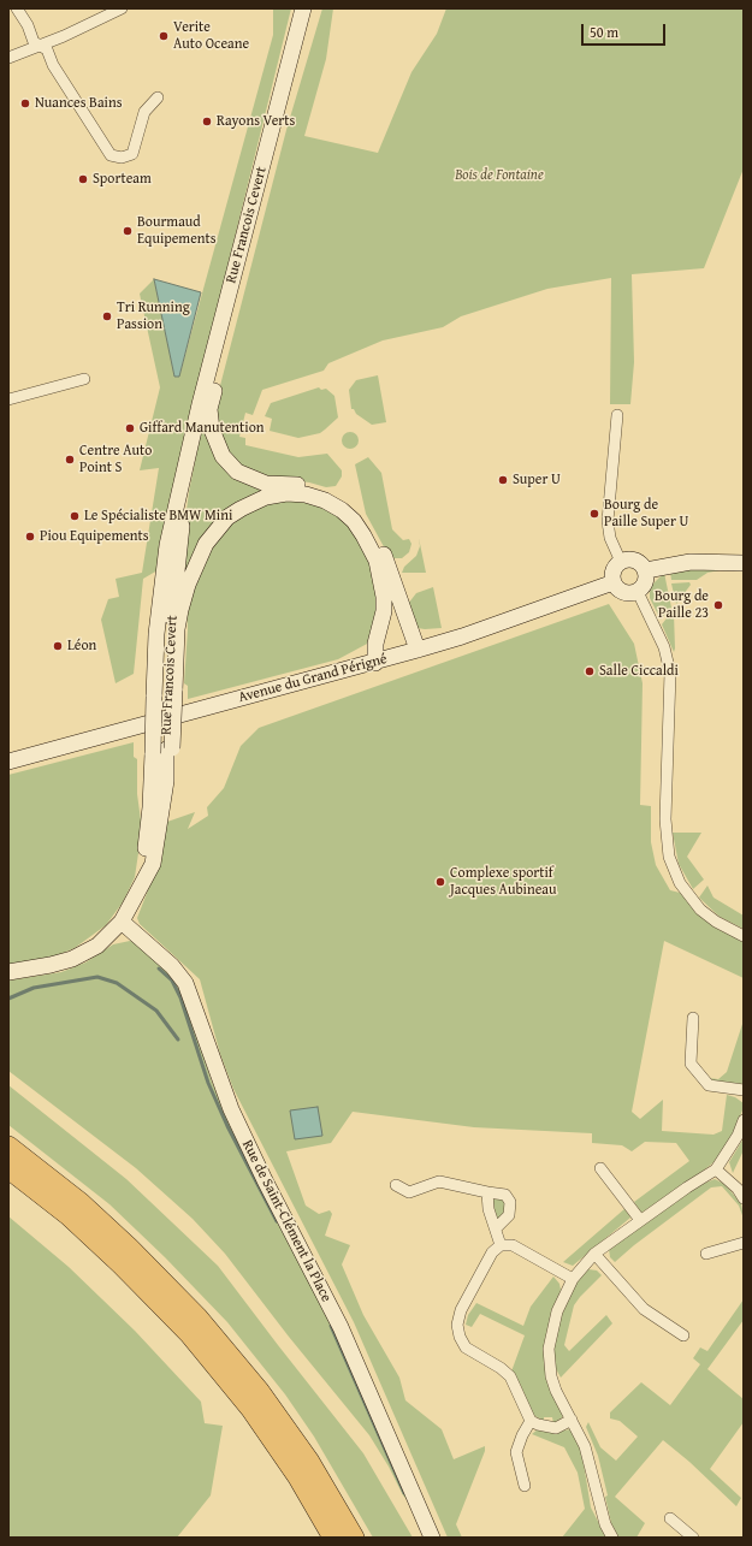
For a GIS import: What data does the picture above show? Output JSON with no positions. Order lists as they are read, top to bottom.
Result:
{
  "streets": {
    "street": ["Rue Francois Cevert", "Avenue du Grand Périgné", "Rue de Saint-Clément la Place"]
  },
  "crossings": [
    ["Rue Francois Cevert", "Rue de Saint-Clément la Place"]
  ],
  "parks": ["Bois de Fontaine"],
  "places": [
    "Verite Auto Oceane",
    "Nuances Bains",
    "Rayons Verts",
    "Sporteam",
    "Bourmaud Equipements",
    "Tri Running Passion",
    "Giffard Manutention",
    "Centre Auto Point S",
    "Super U",
    "Bourg de Paille Super U",
    "Le Spécialiste BMW Mini",
    "Piou Equipements",
    "Bourg de Paille 23",
    "Léon",
    "Salle Ciccaldi",
    "Complexe sportif Jacques Aubineau"
  ],
  "scale_bar": "50 m"
}
